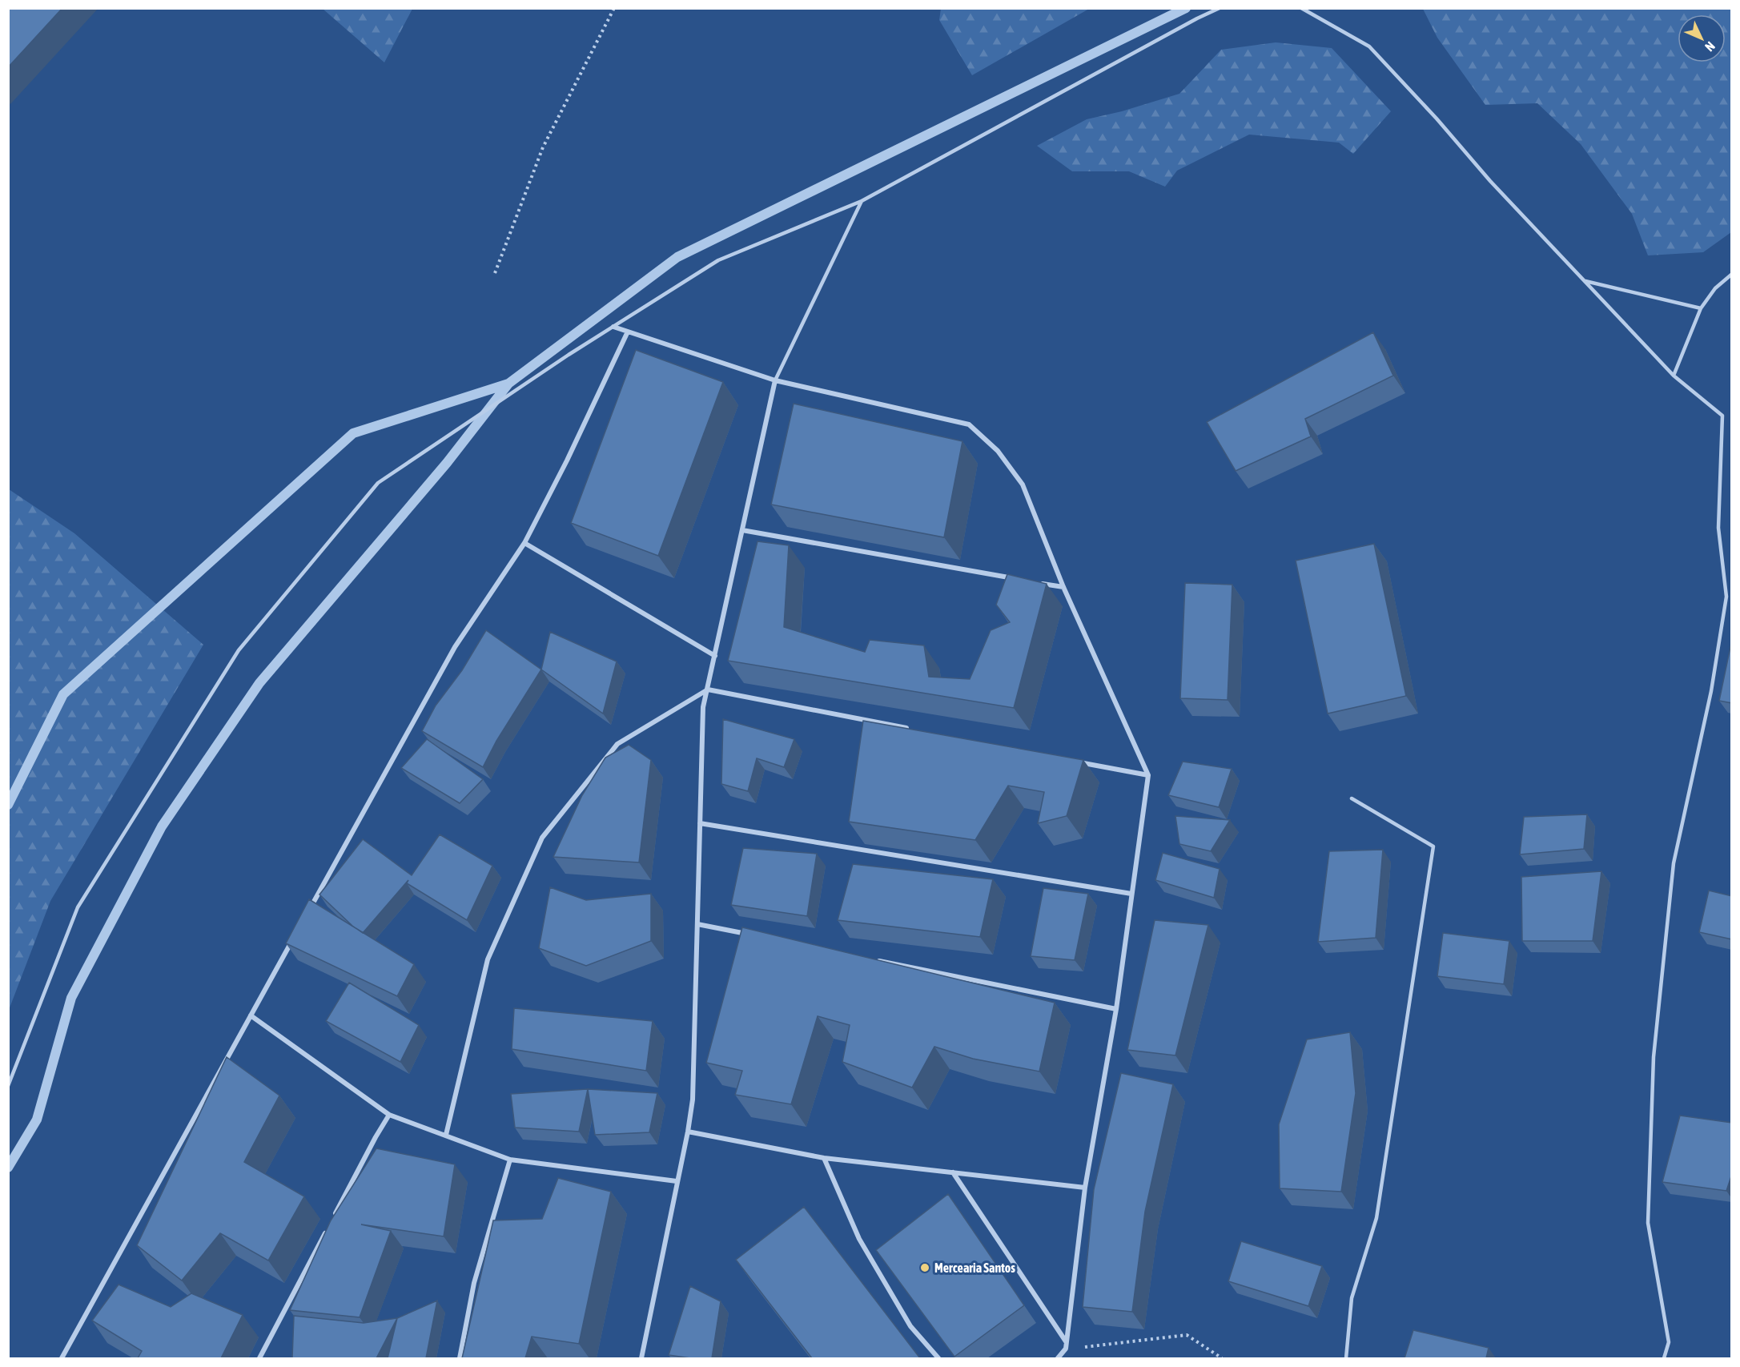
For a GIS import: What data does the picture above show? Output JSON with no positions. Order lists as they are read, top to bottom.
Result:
{
  "places": ["Mercearia Santos"],
  "north": "bottom right"
}
